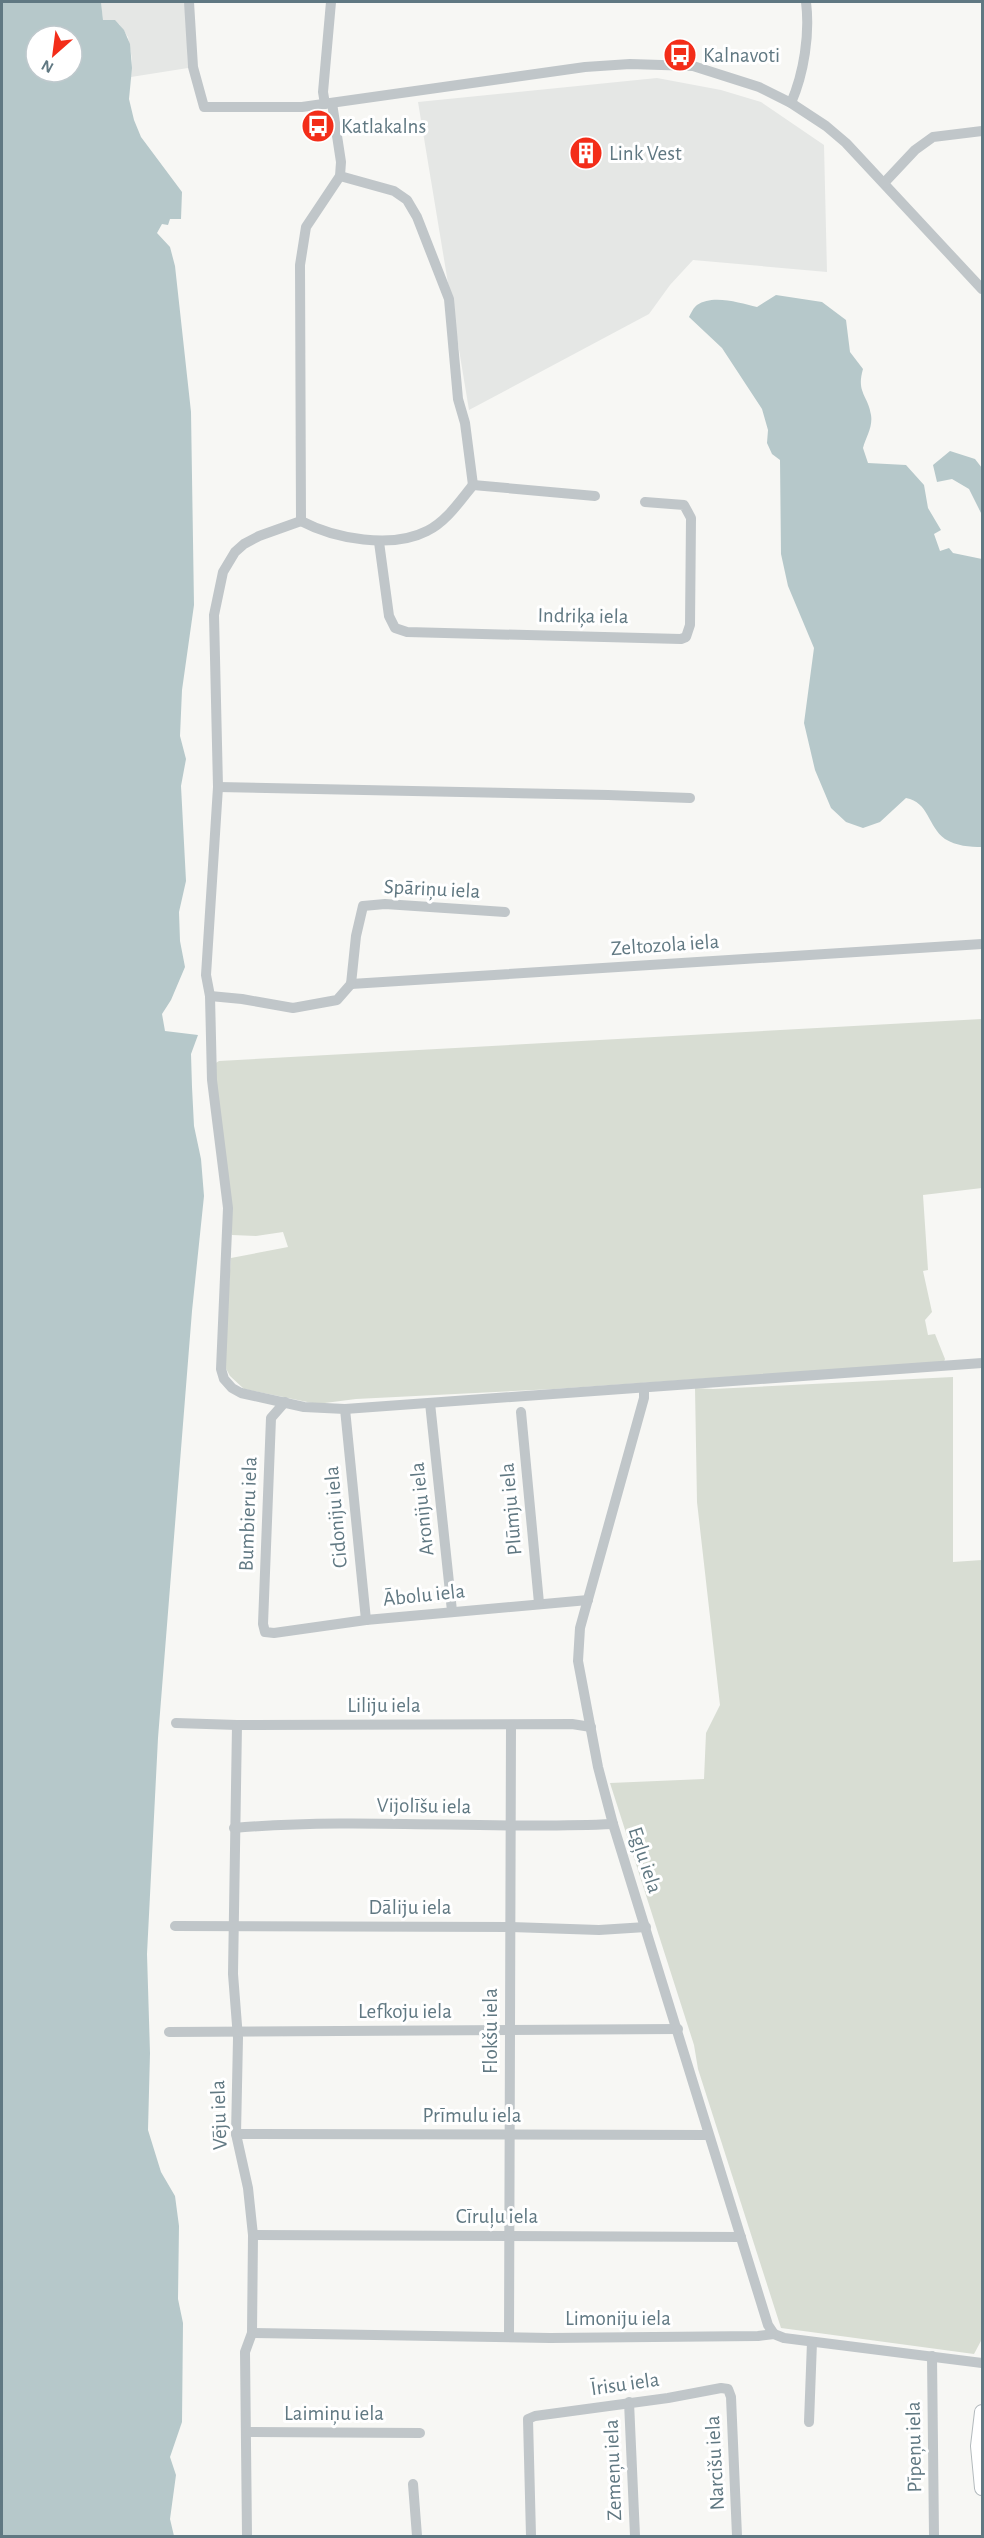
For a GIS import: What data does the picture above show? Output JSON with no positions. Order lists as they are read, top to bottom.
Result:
{
  "streets": {
    "street": [
      "Indriķa iela",
      "Spāriņu iela",
      "Zeltozola iela",
      "Aroniju iela",
      "Plūmju iela",
      "Bumbieru iela",
      "Cidoniju iela",
      "Ābolu iela",
      "Liliju iela",
      "Vijolīšu iela",
      "Egļu iela",
      "Dāliju iela",
      "Lefkoju iela",
      "Flokšu iela",
      "Vēju iela",
      "Prīmulu iela",
      "Cīruļu iela",
      "Limoniju iela",
      "Īrisu iela",
      "Laimiņu iela",
      "Pīpeņu iela",
      "Narcišu iela",
      "Zemeņu iela"
    ]
  },
  "crossings": [
    ["Spāriņu iela", "Zeltozola iela"],
    ["Aroniju iela", "Ābolu iela"],
    ["Plūmju iela", "Ābolu iela"],
    ["Bumbieru iela", "Ābolu iela"],
    ["Cidoniju iela", "Ābolu iela"],
    ["Ābolu iela", "Egļu iela"],
    ["Liliju iela", "Egļu iela"],
    ["Liliju iela", "Flokšu iela"],
    ["Liliju iela", "Vēju iela"],
    ["Vijolīšu iela", "Egļu iela"],
    ["Vijolīšu iela", "Flokšu iela"],
    ["Vijolīšu iela", "Vēju iela"],
    ["Egļu iela", "Dāliju iela"],
    ["Egļu iela", "Lefkoju iela"],
    ["Egļu iela", "Prīmulu iela"],
    ["Egļu iela", "Cīruļu iela"],
    ["Egļu iela", "Limoniju iela"],
    ["Dāliju iela", "Flokšu iela"],
    ["Dāliju iela", "Vēju iela"],
    ["Lefkoju iela", "Flokšu iela"],
    ["Lefkoju iela", "Vēju iela"],
    ["Flokšu iela", "Prīmulu iela"],
    ["Flokšu iela", "Cīruļu iela"],
    ["Flokšu iela", "Limoniju iela"],
    ["Vēju iela", "Prīmulu iela"],
    ["Vēju iela", "Cīruļu iela"],
    ["Vēju iela", "Limoniju iela"],
    ["Vēju iela", "Laimiņu iela"],
    ["Limoniju iela", "Pīpeņu iela"],
    ["Īrisu iela", "Narcišu iela"],
    ["Īrisu iela", "Zemeņu iela"]
  ],
  "places": {
    "bus stop": ["Kalnavoti", "Katlakalns"],
    "building": ["Link Vest"]
  },
  "north": "bottom left"
}
